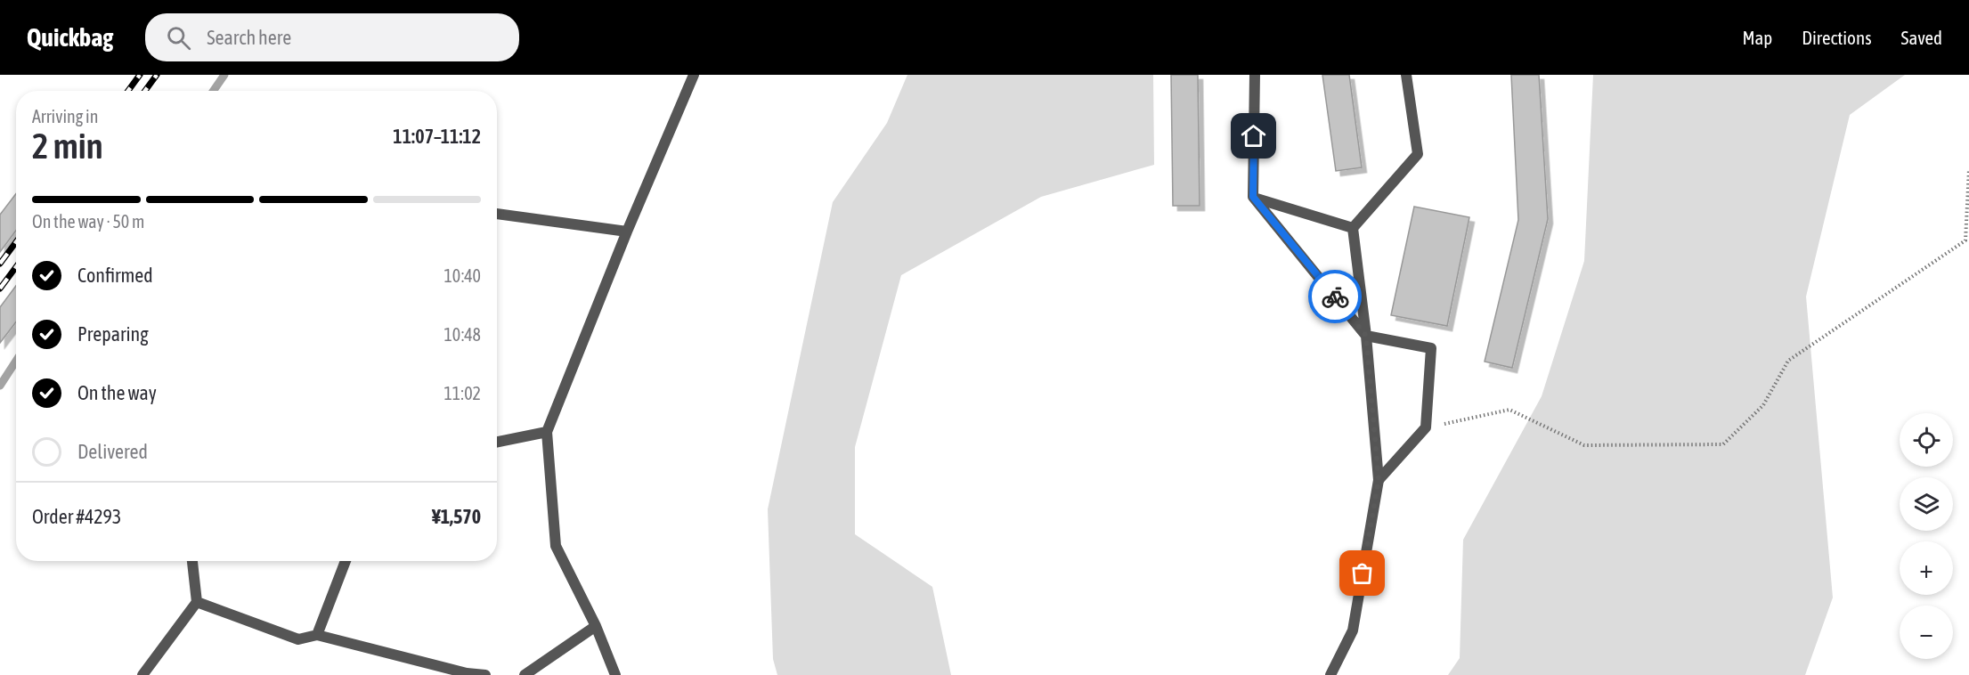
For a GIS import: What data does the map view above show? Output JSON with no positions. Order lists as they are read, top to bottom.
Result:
{
  "page": {
    "header": "Quickbag",
    "search": "Search here",
    "nav": ["Map", "Directions", "Saved"],
    "heading": ["2 min", "Arriving in", "11:07–11:12"],
    "panel": ["Order #4293", "¥1,570"],
    "bar": "On the way · 50 m",
    "list": [
      ["Confirmed", "10:40"],
      ["Preparing", "10:48"],
      ["On the way", "11:02"],
      "Delivered"
    ],
    "map_buttons": ["+", "−"]
  }
}
